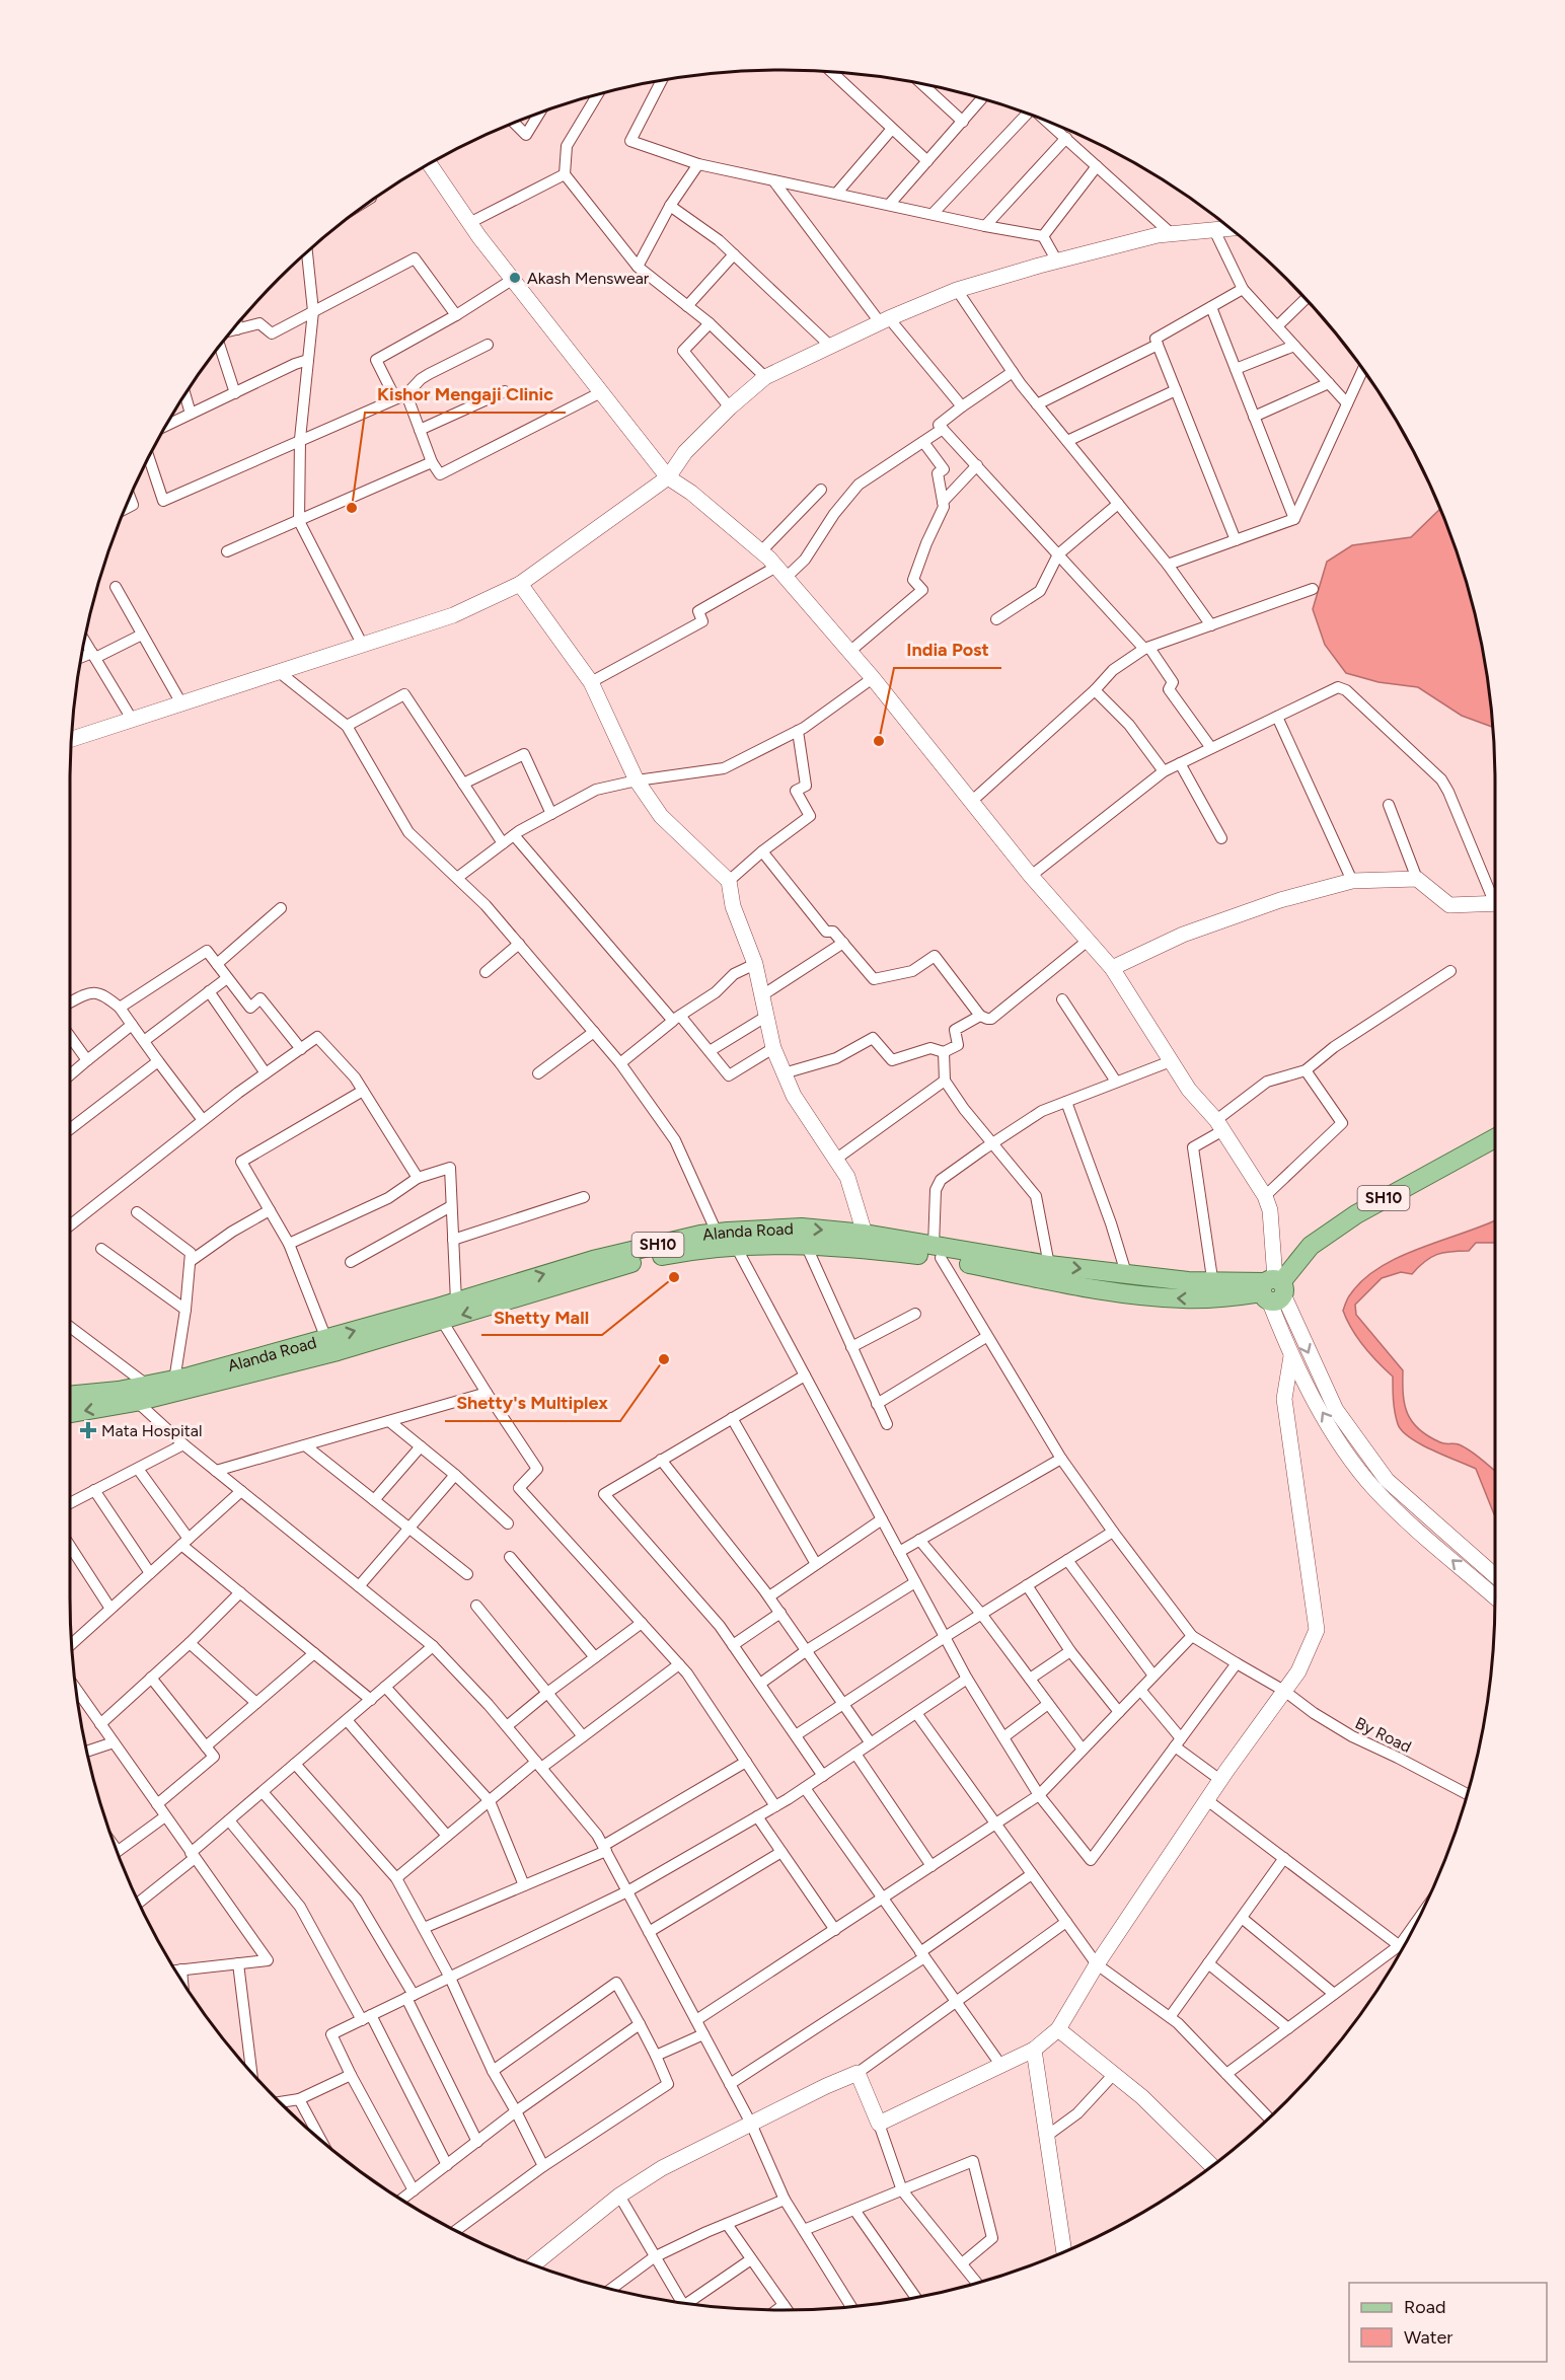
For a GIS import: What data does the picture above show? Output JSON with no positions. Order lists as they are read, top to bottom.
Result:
{
  "streets": {
    "main road": ["SH10", "Alanda Road"],
    "street": ["By Road"]
  },
  "crossings": [
    ["SH10", "Alanda Road"]
  ],
  "places": {
    "other": [
      "Akash Menswear",
      "Kishor Mengaji Clinic",
      "India Post",
      "Shetty Mall",
      "Shetty's Multiplex"
    ],
    "health": ["Mata Hospital"]
  },
  "legend": ["Road", "Water"]
}
